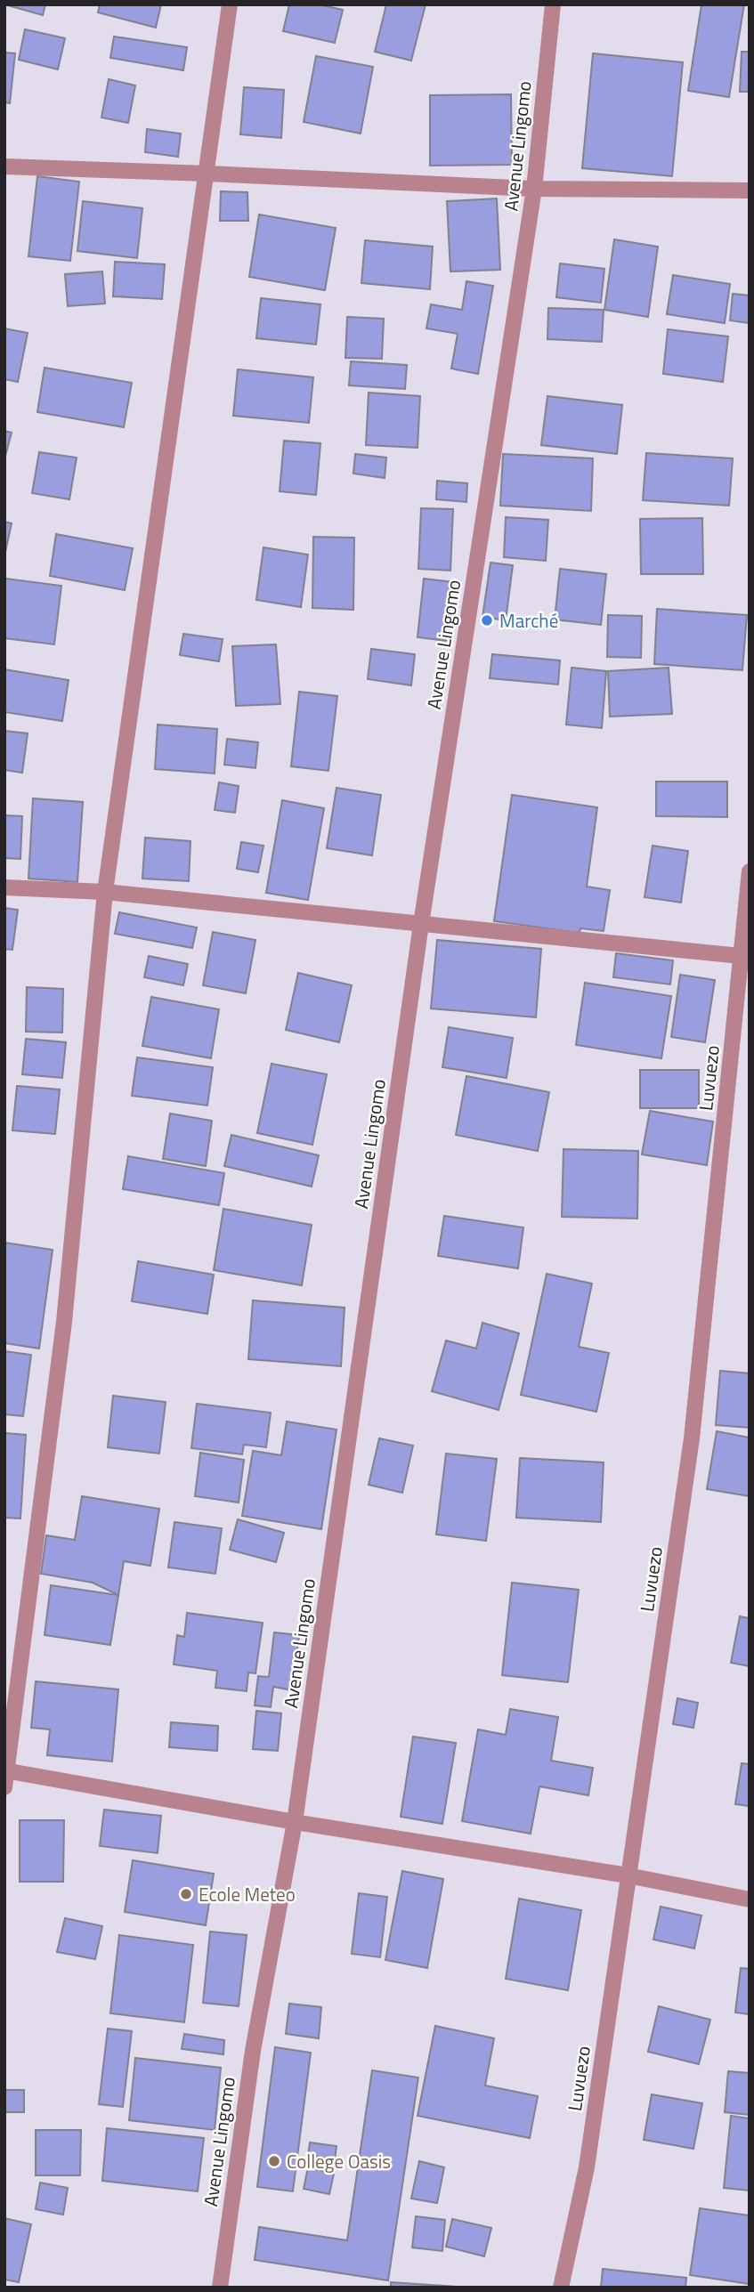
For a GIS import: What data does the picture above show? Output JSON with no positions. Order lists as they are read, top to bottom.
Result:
{
  "streets": {
    "street": ["Avenue Lingomo", "Luvuezo"]
  },
  "places": ["Marché", "Ecole Meteo", "College Oasis"]
}
